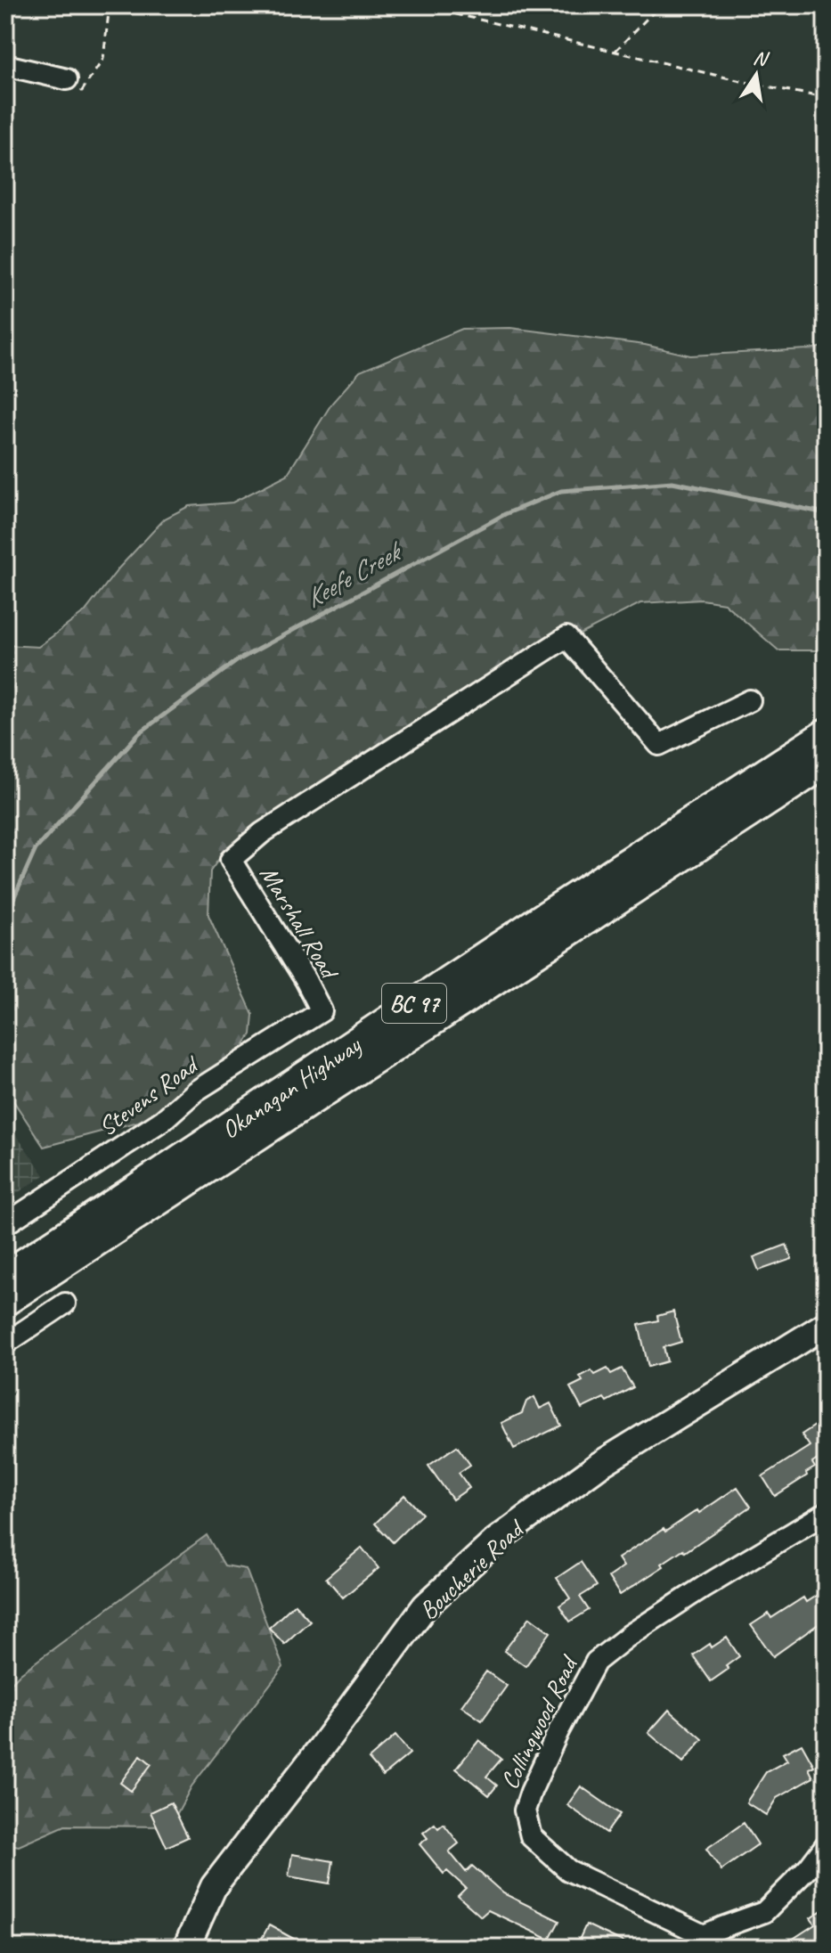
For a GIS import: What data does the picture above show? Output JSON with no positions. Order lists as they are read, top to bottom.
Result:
{
  "streets": {
    "highway": ["BC 97", "Okanagan Highway"],
    "main road": ["Boucherie Road"],
    "street": ["Marshall Road", "Stevens Road", "Collingwood Road"]
  },
  "crossings": [
    ["Marshall Road", "Stevens Road"]
  ],
  "water": ["Keefe Creek"],
  "north": "top"
}
